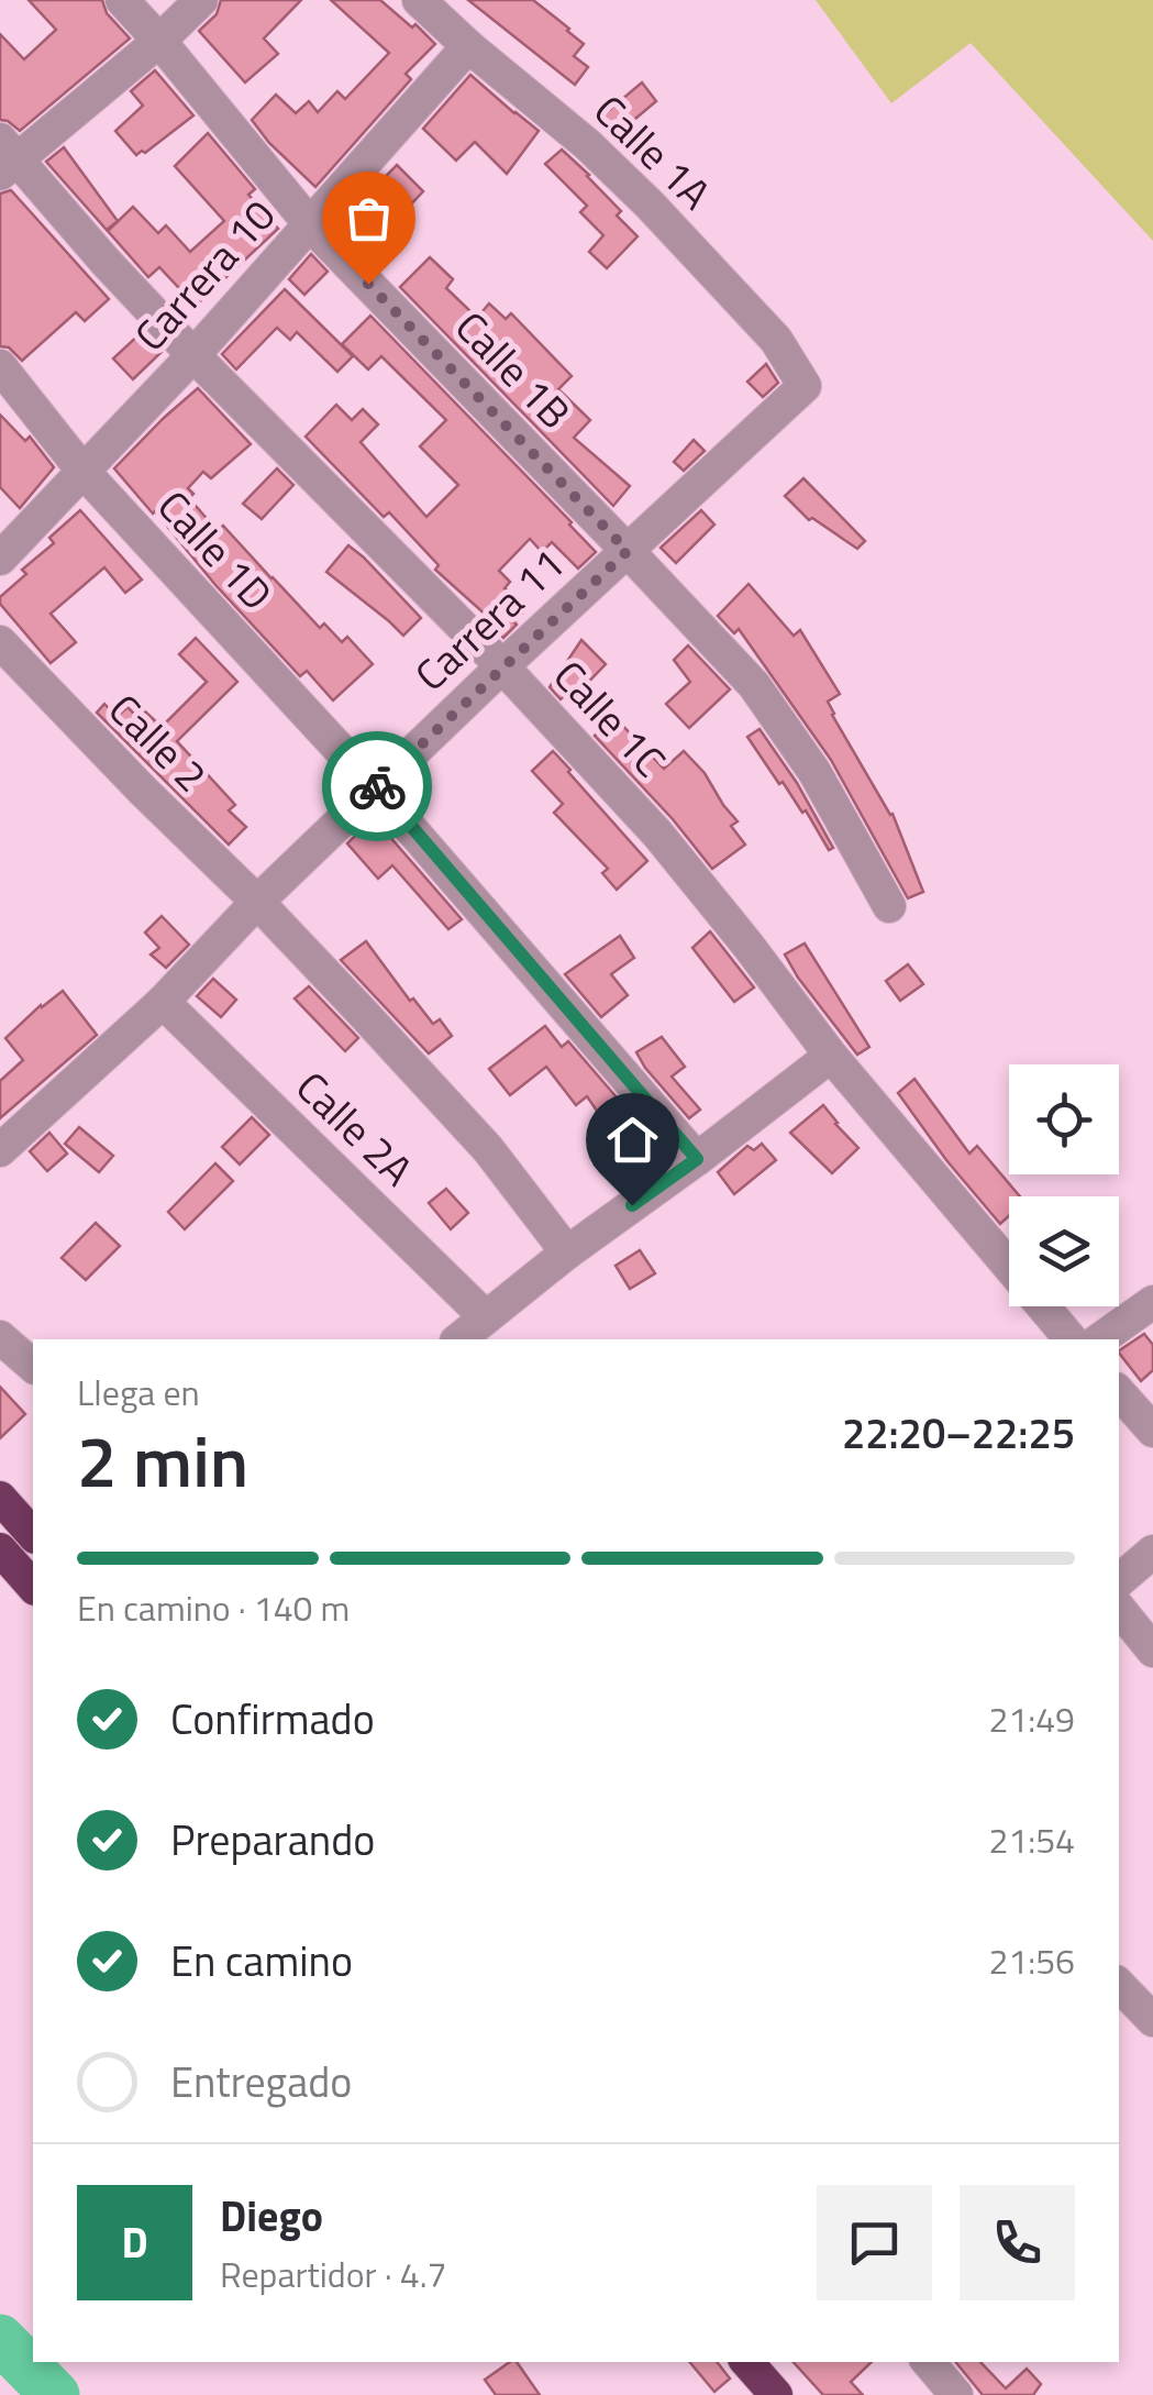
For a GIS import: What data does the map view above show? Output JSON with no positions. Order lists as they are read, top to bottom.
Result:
{
  "streets": {
    "street": [
      "Calle 1A",
      "Carrera 10",
      "Calle 1B",
      "Calle 1D",
      "Carrera 11",
      "Calle 1C",
      "Calle 2",
      "Calle 2A"
    ]
  },
  "crossings": [
    ["Calle 1A", "Carrera 10"],
    ["Calle 1A", "Carrera 11"],
    ["Carrera 10", "Calle 1B"],
    ["Carrera 10", "Calle 1D"],
    ["Carrera 10", "Calle 1C"],
    ["Calle 1B", "Carrera 11"],
    ["Calle 1D", "Carrera 11"],
    ["Carrera 11", "Calle 1C"],
    ["Carrera 11", "Calle 2"],
    ["Carrera 11", "Calle 2A"]
  ],
  "page": {
    "heading": ["2 min", "Llega en", "22:20–22:25"],
    "panel": ["Diego", "Repartidor · 4.7"],
    "bar": "En camino · 140 m",
    "list": [
      ["Confirmado", "21:49"],
      ["Preparando", "21:54"],
      ["En camino", "21:56"],
      "Entregado"
    ],
    "round": "D"
  }
}
